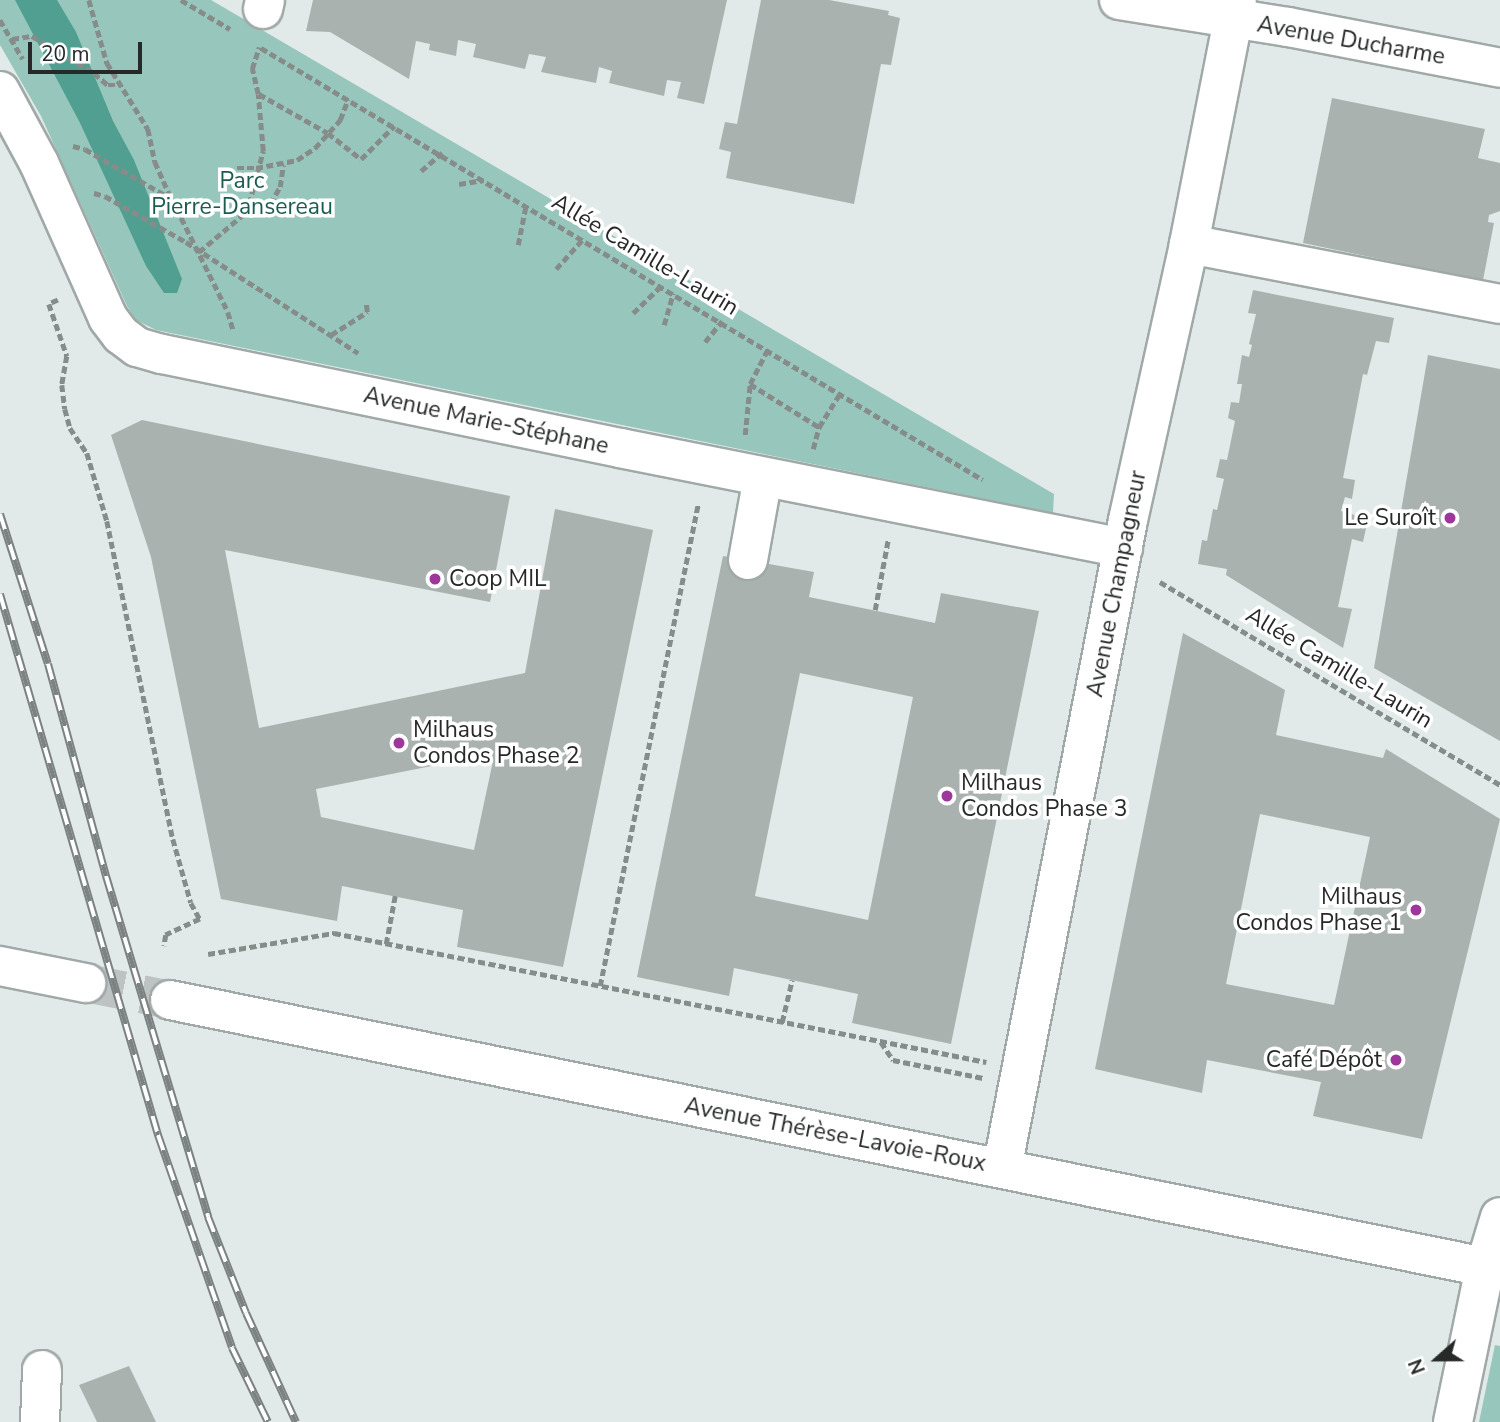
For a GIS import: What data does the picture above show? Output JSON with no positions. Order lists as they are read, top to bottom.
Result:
{
  "streets": {
    "street": [
      "Avenue Ducharme",
      "Avenue Marie-Stéphane",
      "Avenue Champagneur",
      "Avenue Thérèse-Lavoie-Roux"
    ],
    "path": ["Allée Camille-Laurin"]
  },
  "crossings": [
    ["Avenue Ducharme", "Avenue Champagneur"],
    ["Avenue Marie-Stéphane", "Avenue Champagneur"],
    ["Avenue Champagneur", "Avenue Thérèse-Lavoie-Roux"]
  ],
  "parks": ["Parc Pierre-Dansereau"],
  "places": [
    "Le Suroît",
    "Coop MIL",
    "Milhaus Condos Phase 2",
    "Milhaus Condos Phase 3",
    "Milhaus Condos Phase 1",
    "Café Dépôt"
  ],
  "scale_bar": "20 m",
  "north": "left"
}
